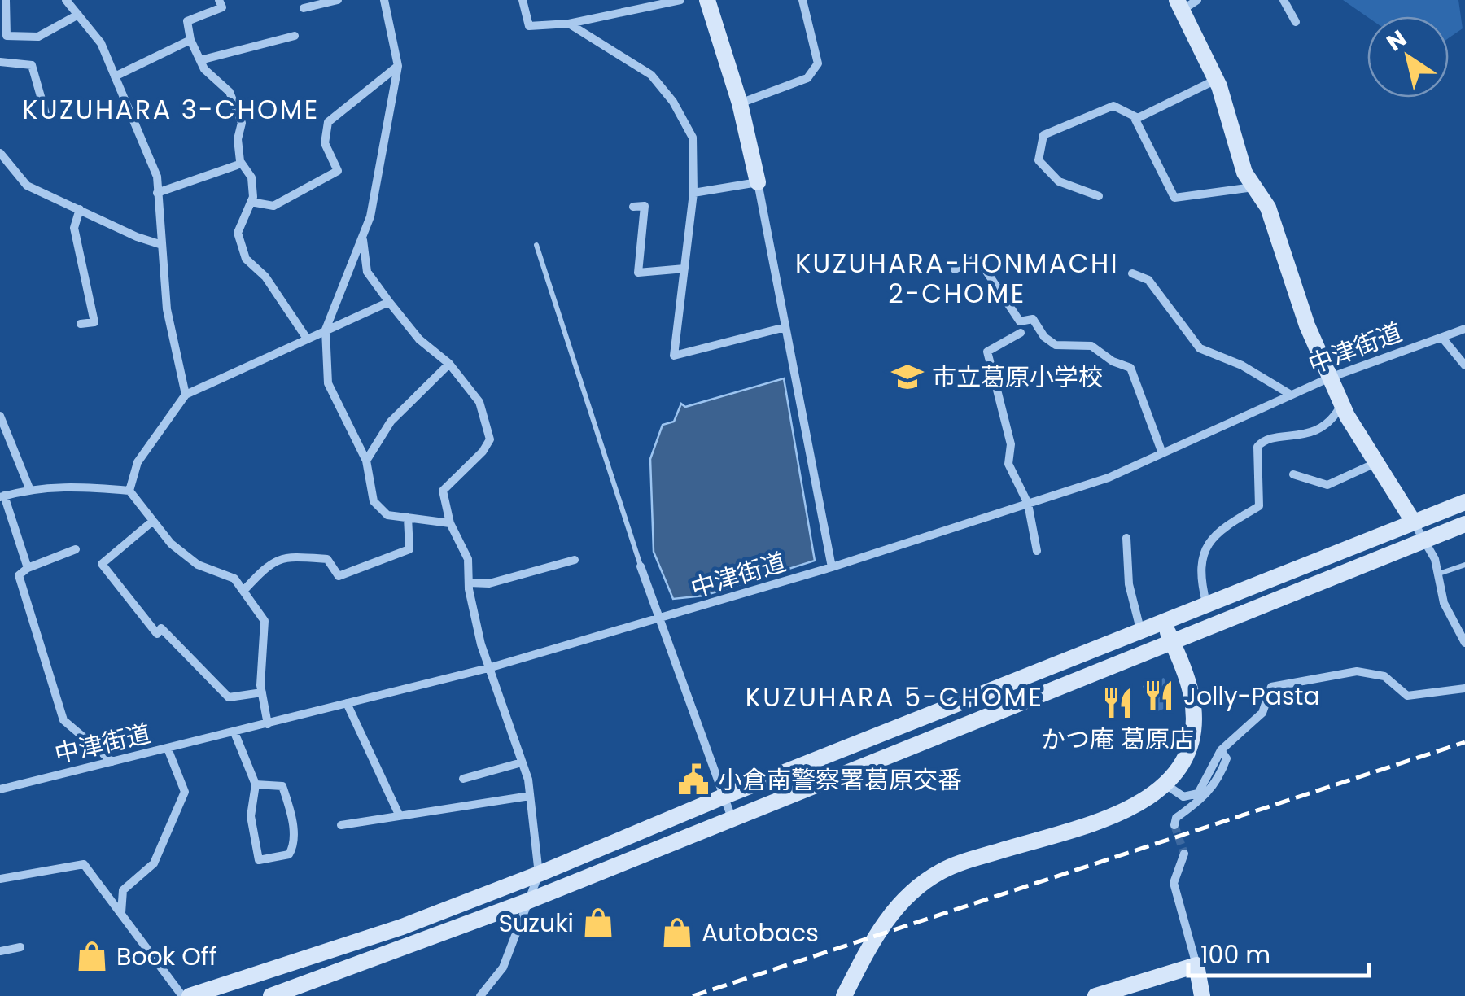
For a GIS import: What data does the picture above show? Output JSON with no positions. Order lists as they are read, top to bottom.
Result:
{
  "streets": {
    "street": ["中津街道"]
  },
  "districts": ["KUZUHARA 3-CHOME", "KUZUHARA-HONMACHI 2-CHOME", "KUZUHARA 5-CHOME"],
  "places": {
    "school or university": ["市立葛原小学校"],
    "restaurant": ["Jolly-Pasta", "かつ庵 葛原店"],
    "public building": ["小倉南警察署葛原交番"],
    "shop": ["Suzuki", "Autobacs", "Book Off"]
  },
  "scale_bar": "100 m",
  "north": "top left"
}
